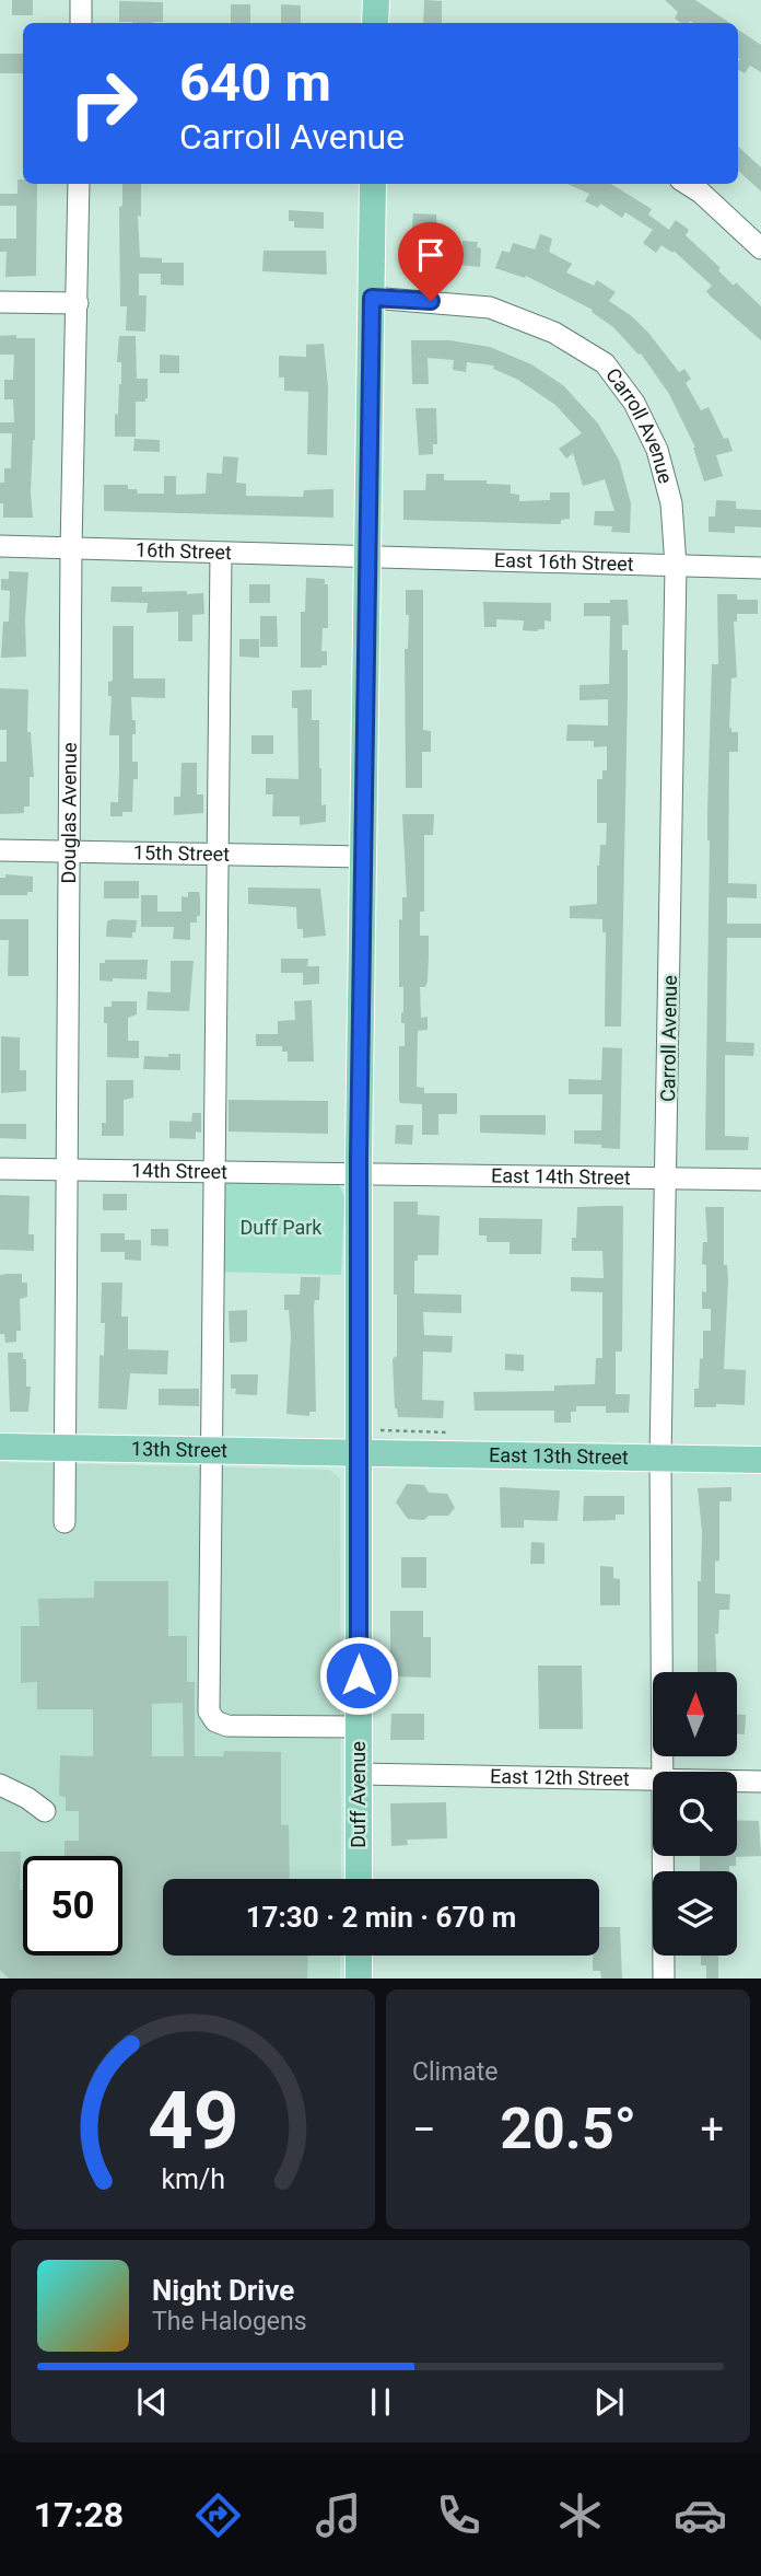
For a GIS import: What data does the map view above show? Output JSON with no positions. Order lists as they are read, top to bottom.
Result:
{
  "streets": {
    "main road": ["13th Street", "East 13th Street", "Duff Avenue"],
    "street": [
      "Carroll Avenue",
      "16th Street",
      "East 16th Street",
      "Douglas Avenue",
      "15th Street",
      "14th Street",
      "East 14th Street",
      "East 12th Street"
    ]
  },
  "crossings": [
    ["Carroll Avenue", "East 16th Street"],
    ["Carroll Avenue", "East 14th Street"],
    ["Carroll Avenue", "East 13th Street"],
    ["Carroll Avenue", "Duff Avenue"],
    ["16th Street", "East 16th Street"],
    ["16th Street", "Douglas Avenue"],
    ["16th Street", "Duff Avenue"],
    ["East 16th Street", "Duff Avenue"],
    ["Douglas Avenue", "15th Street"],
    ["Douglas Avenue", "14th Street"],
    ["Douglas Avenue", "13th Street"],
    ["15th Street", "Duff Avenue"],
    ["14th Street", "East 14th Street"],
    ["14th Street", "Duff Avenue"],
    ["East 14th Street", "Duff Avenue"],
    ["13th Street", "East 13th Street"],
    ["13th Street", "Duff Avenue"],
    ["East 13th Street", "Duff Avenue"],
    ["East 12th Street", "Duff Avenue"]
  ],
  "parks": ["Duff Park"],
  "north": "top",
  "page": {
    "turn": ["640 m", "Carroll Avenue"],
    "limit": "50",
    "trip": "17:30 · 2 min · 670 m",
    "tile": "Climate",
    "heat": ["−", "20.5°", "+"],
    "song": ["Night Drive", "The Halogens"],
    "tabs": "17:28",
    "gauge": ["49", "km/h"]
  }
}
